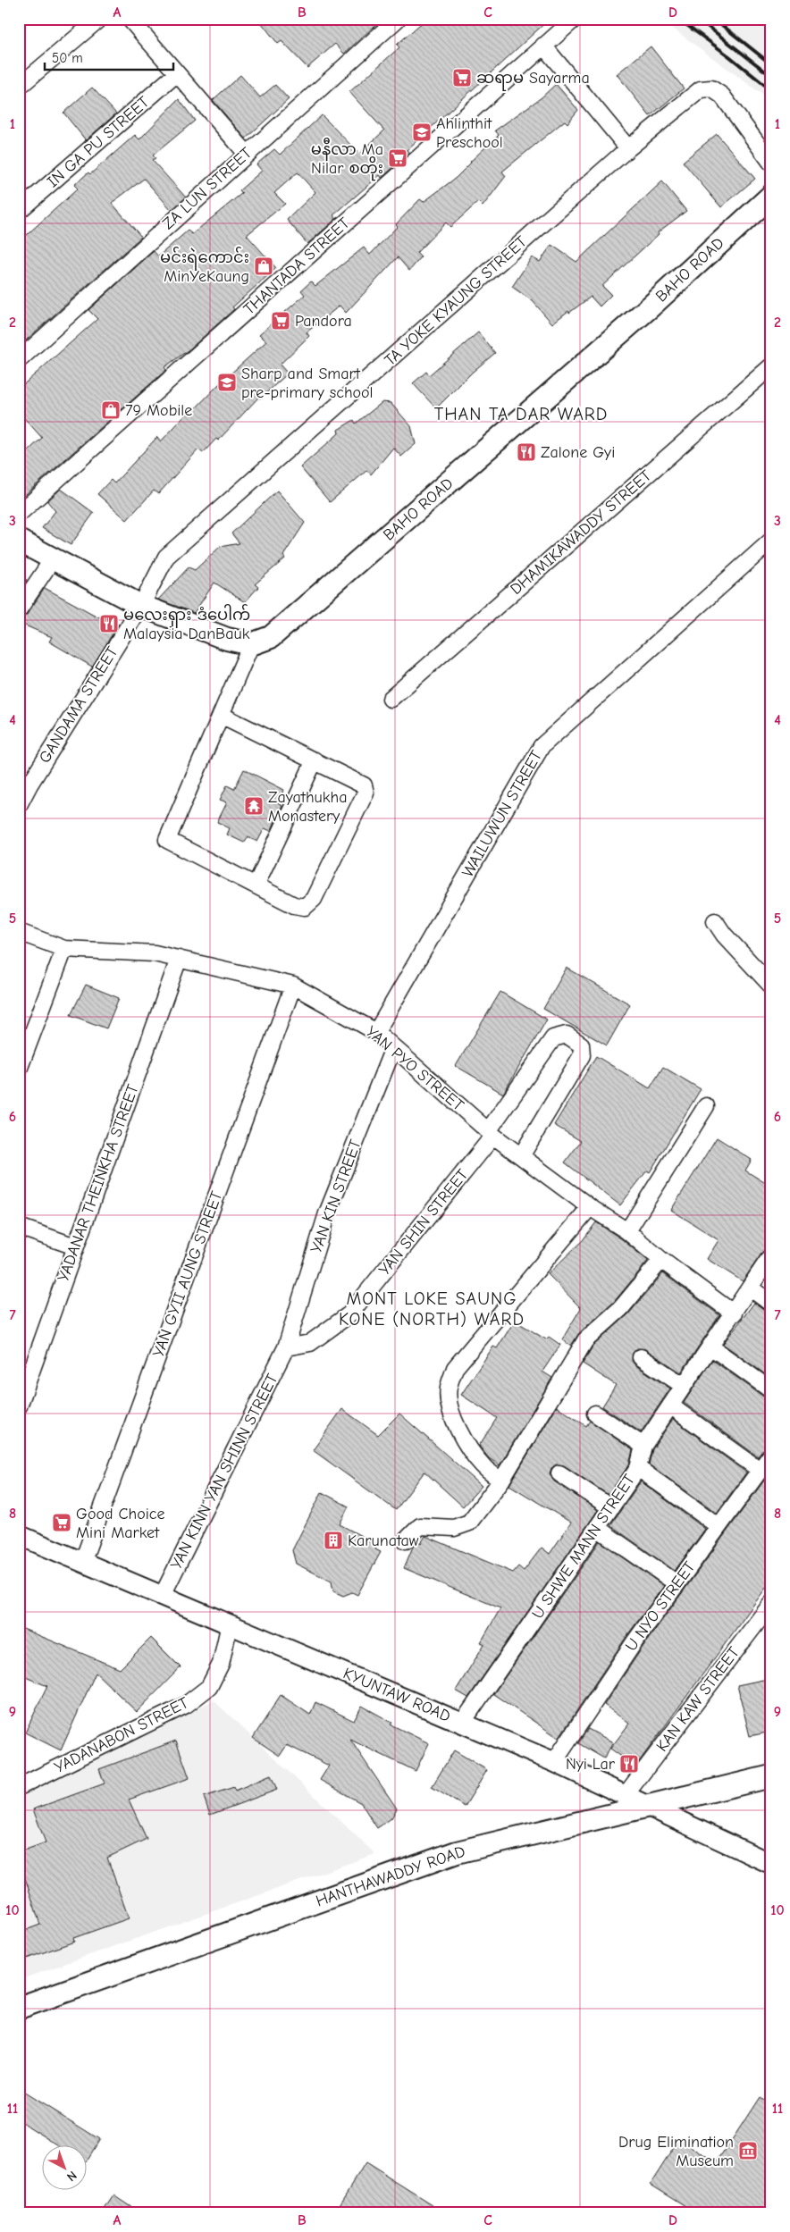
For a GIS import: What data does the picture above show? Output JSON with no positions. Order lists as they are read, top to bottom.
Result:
{
  "streets": {
    "main road": ["BAHO ROAD", "HANTHAWADDY ROAD"],
    "street": [
      "IN GA PU STREET",
      "ZA LUN STREET",
      "THANTADA STREET",
      "TA YOKE KYAUNG STREET",
      "DHAMIKAWADDY STREET",
      "GANDAMA STREET",
      "WAILUWUN STREET",
      "YAN PYO STREET",
      "YADANAR THEINKHA STREET",
      "YAN KIN STREET",
      "YAN SHIN STREET",
      "YAN GYII AUNG STREET",
      "YAN KINN YAN SHINN STREET",
      "U SHWE MANN STREET",
      "U NYO STREET",
      "KYUNTAW ROAD",
      "KAN KAW STREET",
      "YADANABON STREET"
    ]
  },
  "crossings": [
    ["TA YOKE KYAUNG STREET", "GANDAMA STREET"],
    ["WAILUWUN STREET", "YAN PYO STREET"],
    ["YAN PYO STREET", "YADANAR THEINKHA STREET"],
    ["YAN PYO STREET", "YAN KIN STREET"],
    ["YAN PYO STREET", "YAN SHIN STREET"],
    ["YAN PYO STREET", "YAN GYII AUNG STREET"],
    ["YAN PYO STREET", "U SHWE MANN STREET"],
    ["YAN KIN STREET", "YAN SHIN STREET"],
    ["YAN KIN STREET", "YAN KINN YAN SHINN STREET"],
    ["YAN SHIN STREET", "YAN KINN YAN SHINN STREET"],
    ["YAN GYII AUNG STREET", "KYUNTAW ROAD"],
    ["YAN KINN YAN SHINN STREET", "KYUNTAW ROAD"],
    ["U SHWE MANN STREET", "KYUNTAW ROAD"],
    ["U NYO STREET", "KYUNTAW ROAD"],
    ["KYUNTAW ROAD", "KAN KAW STREET"],
    ["KYUNTAW ROAD", "YADANABON STREET"],
    ["KYUNTAW ROAD", "HANTHAWADDY ROAD"]
  ],
  "districts": ["THAN TA DAR WARD", "MONT LOKE SAUNG KONE (NORTH) WARD"],
  "places": {
    "supermarket": [
      "ဆရာမ Sayarma",
      "မနီလာ Ma Nilar စတိုး",
      "Pandora",
      "Good Choice Mini Market"
    ],
    "school or university": ["Ahlinthit Preschool", "Sharp and Smart pre-primary school"],
    "shop": ["မင်းရဲကောင်း MinYeKaung", "79 Mobile"],
    "restaurant": ["Zalone Gyi", "မလေးရှား ဒံပေါက် Malaysia DanBauk", "Nyi Lar"],
    "temple": ["Zayathukha Monastery"],
    "building": ["Karunataw"],
    "museum": ["Drug Elimination Museum"]
  },
  "scale_bar": "50 m",
  "north": "bottom right",
  "grid": {
    "columns": [
      "A",
      "B",
      "C",
      "D"
    ],
    "rows": [
      "1",
      "2",
      "3",
      "4",
      "5",
      "6",
      "7",
      "8",
      "9",
      "10",
      "11"
    ]
  }
}
